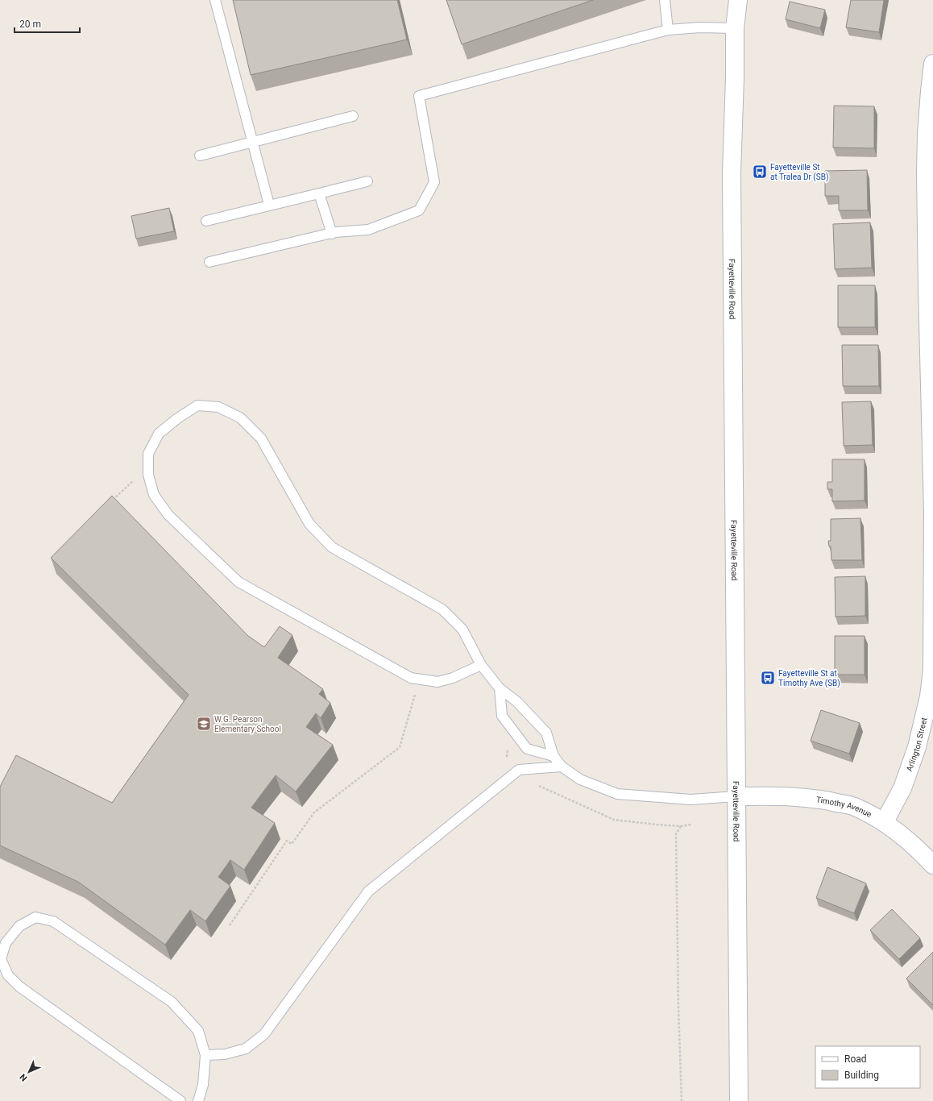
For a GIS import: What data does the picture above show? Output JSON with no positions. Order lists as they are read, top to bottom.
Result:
{
  "streets": {
    "main road": ["Fayetteville Road", "Arlington Street", "Timothy Avenue"]
  },
  "crossings": [
    ["Fayetteville Road", "Timothy Avenue"],
    ["Arlington Street", "Timothy Avenue"]
  ],
  "places": {
    "bus stop": ["Fayetteville St at Tralea Dr (SB)", "Fayetteville St at Timothy Ave (SB)"],
    "school or university": ["W.G. Pearson Elementary School"]
  },
  "legend": ["Road", "Building"],
  "scale_bar": "20 m",
  "north": "bottom left"
}
